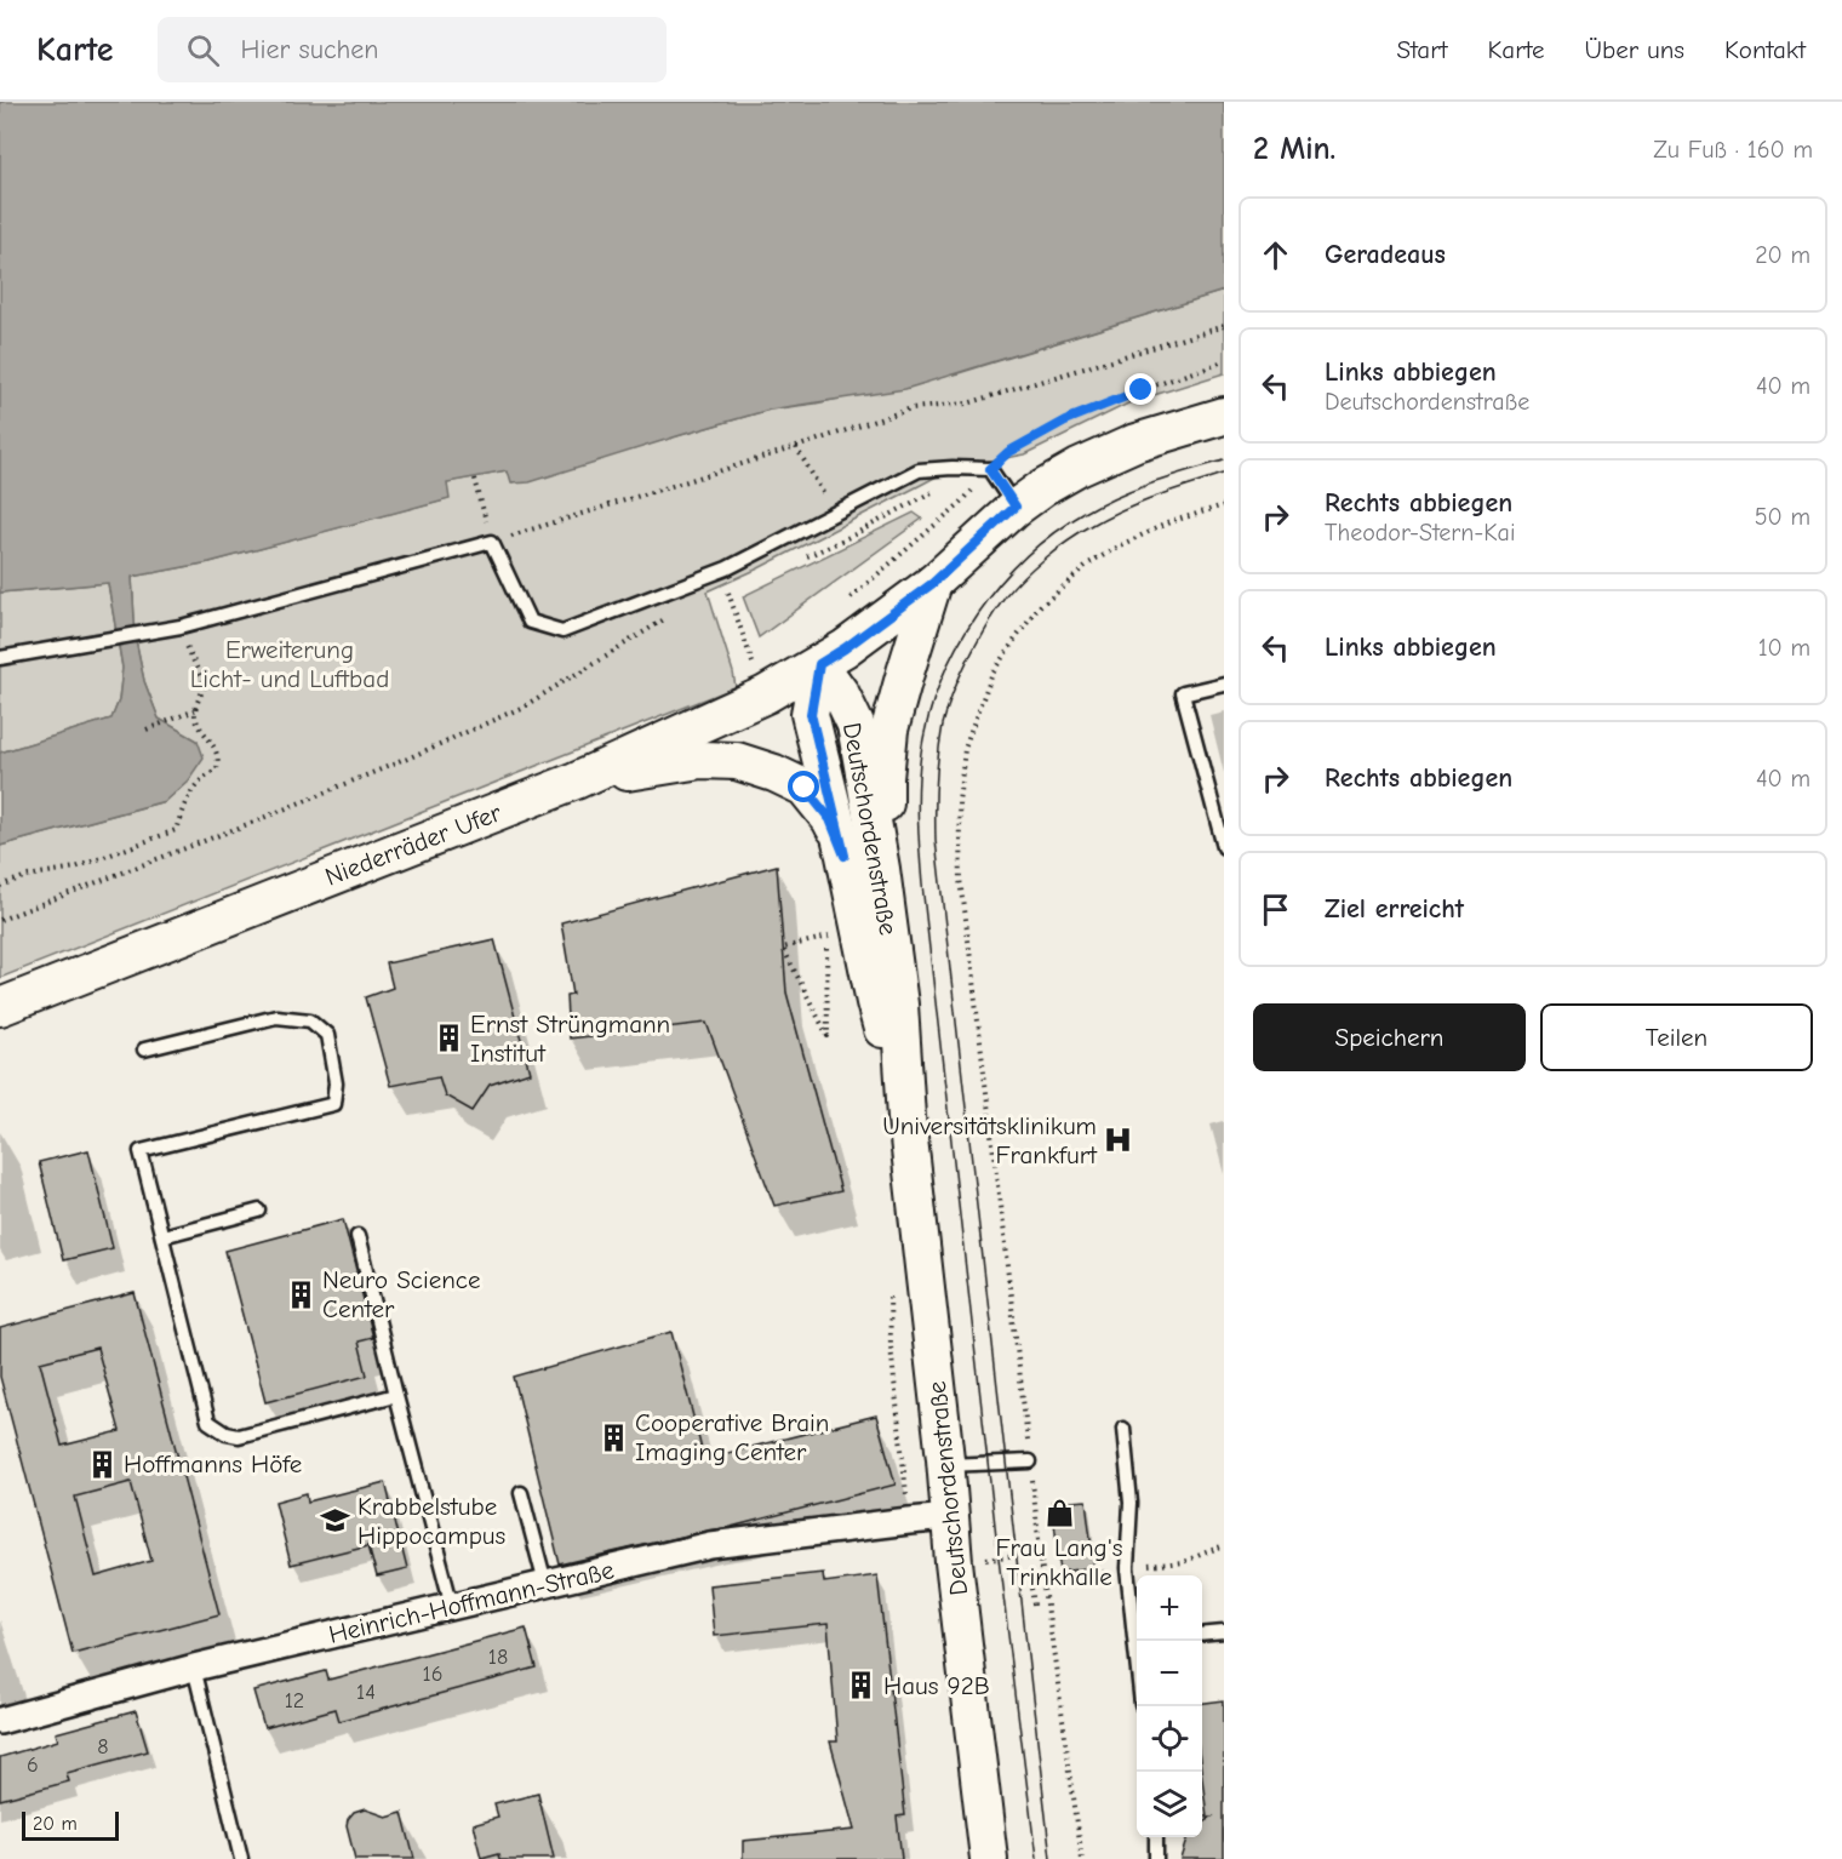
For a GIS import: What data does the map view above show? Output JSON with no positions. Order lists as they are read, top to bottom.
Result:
{
  "streets": {
    "main road": ["Deutschordenstraße", "Niederräder Ufer"],
    "street": ["Heinrich-Hoffmann-Straße"]
  },
  "crossings": [
    ["Deutschordenstraße", "Niederräder Ufer"],
    ["Deutschordenstraße", "Heinrich-Hoffmann-Straße"]
  ],
  "parks": ["Erweiterung Licht- und Luftbad"],
  "places": {
    "building": [
      "Ernst Strüngmann Institut",
      "Neuro Science Center",
      "Cooperative Brain Imaging Center",
      "Hoffmanns Höfe",
      "Haus 92B"
    ],
    "hospital": ["Universitätsklinikum Frankfurt"],
    "shop": ["Frau Lang's Trinkhalle"],
    "school or university": ["Krabbelstube Hippocampus"]
  },
  "house_numbers": [
    "18",
    "16",
    "14",
    "12",
    "8",
    "6"
  ],
  "scale_bar": "20 m",
  "page": {
    "header": "Karte",
    "search": "Hier suchen",
    "nav": [
      "Start",
      "Karte",
      "Über uns",
      "Kontakt"
    ],
    "heading": ["2 Min.", "Zu Fuß · 160 m"],
    "list": [
      ["Geradeaus", "20 m"],
      ["Links abbiegen", "Deutschordenstraße", "40 m"],
      ["Rechts abbiegen", "Theodor-Stern-Kai", "50 m"],
      ["Links abbiegen", "10 m"],
      ["Rechts abbiegen", "40 m"],
      "Ziel erreicht"
    ],
    "buttons": ["Speichern", "Teilen"],
    "map_buttons": ["+", "−"],
    "scale": "20 m"
  }
}
